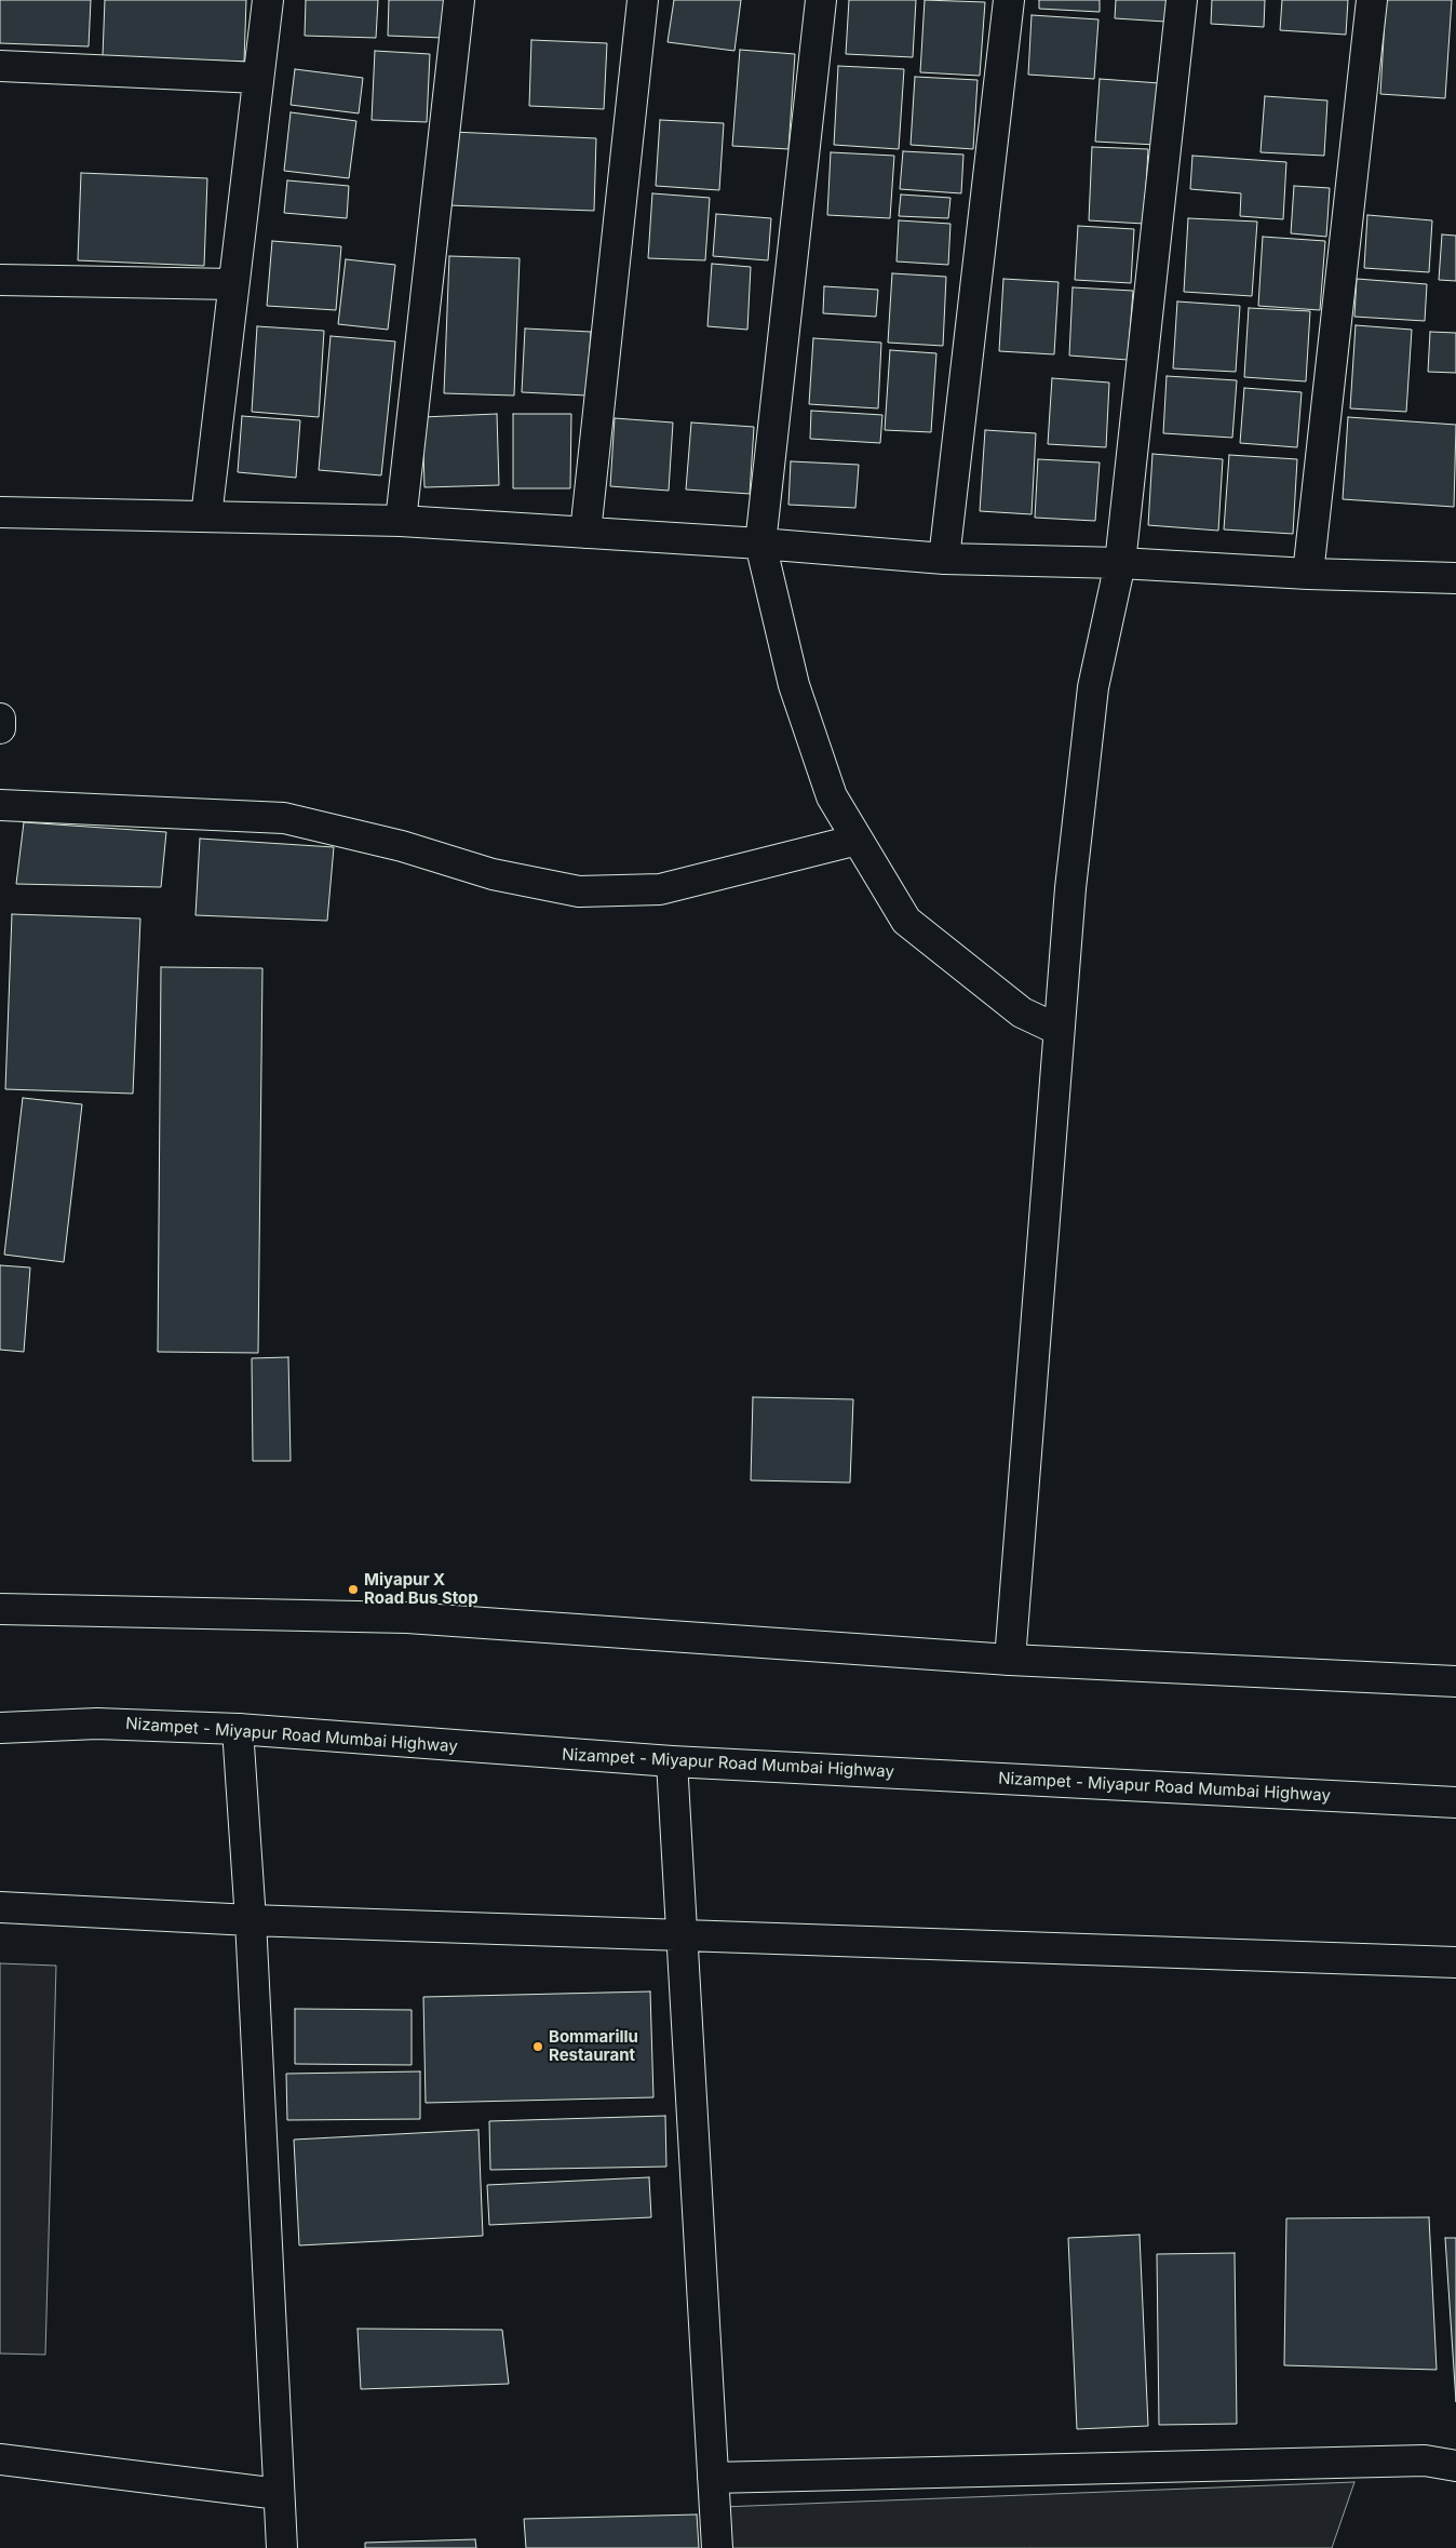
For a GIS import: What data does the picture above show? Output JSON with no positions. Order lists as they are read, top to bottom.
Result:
{
  "streets": {
    "main road": ["Nizampet - Miyapur Road Mumbai Highway"]
  },
  "places": ["Miyapur X Road Bus Stop", "Bommarillu Restaurant"]
}
